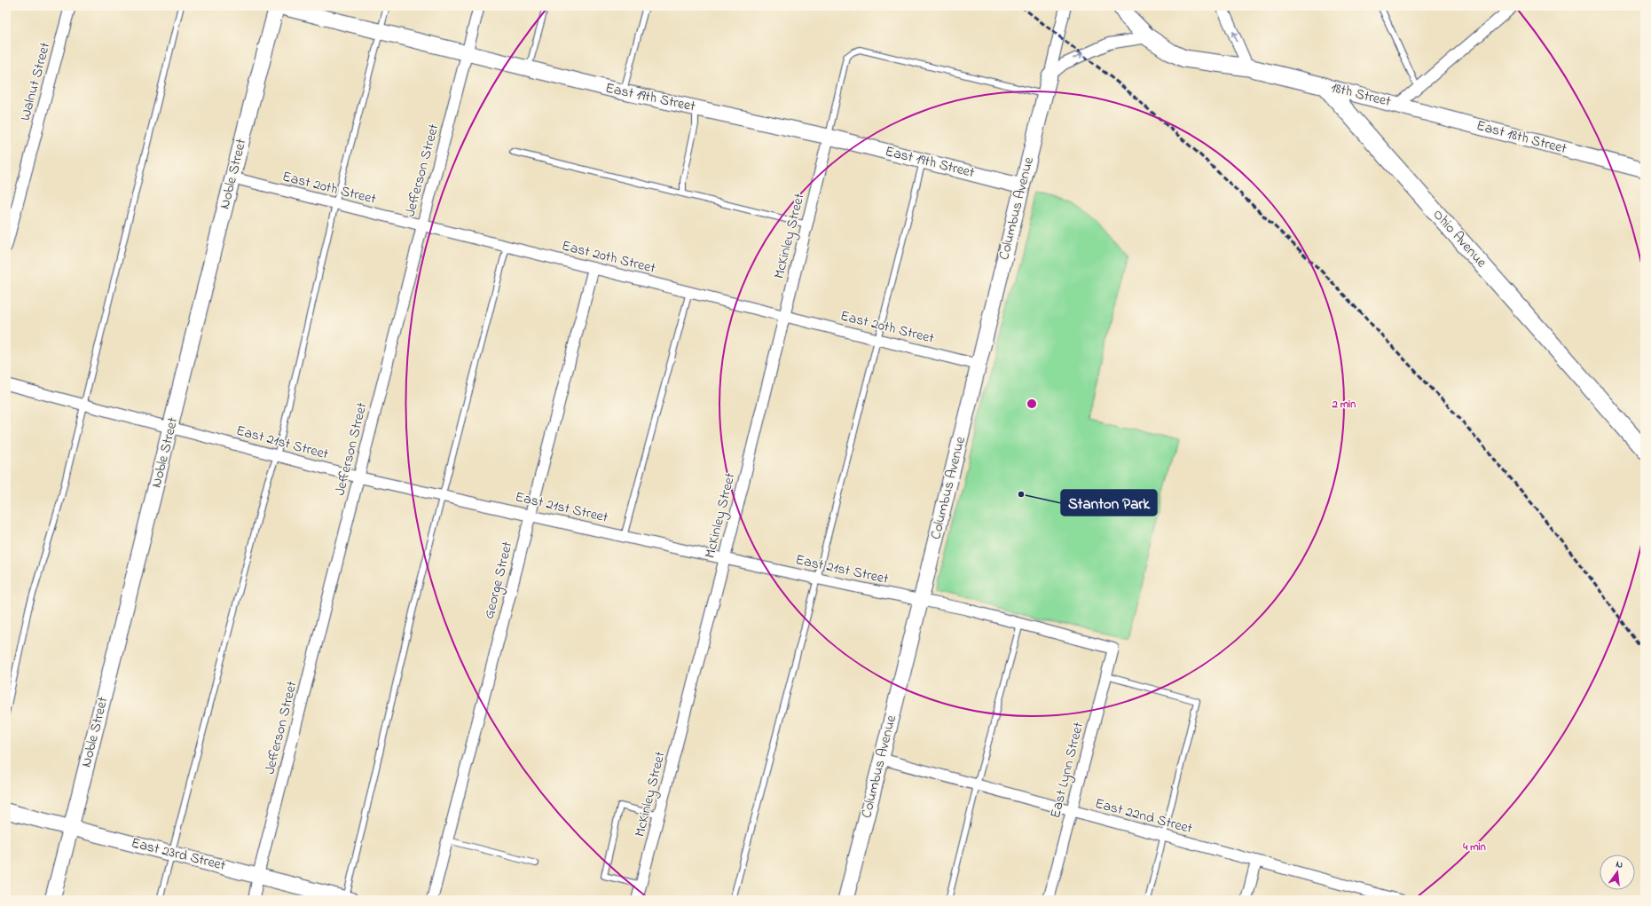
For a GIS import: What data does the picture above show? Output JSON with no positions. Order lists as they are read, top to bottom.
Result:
{
  "streets": {
    "main road": ["Ohio Avenue"],
    "street": [
      "Walnut Street",
      "18th Street",
      "East 19th Street",
      "East 18th Street",
      "Jefferson Street",
      "Noble Street",
      "East 20th Street",
      "Columbus Avenue",
      "McKinley Street",
      "East 21st Street",
      "George Street",
      "East Lynn Street",
      "East 22nd Street",
      "East 23rd Street"
    ]
  },
  "crossings": [
    ["18th Street", "East 18th Street"],
    ["18th Street", "Ohio Avenue"],
    ["East 19th Street", "Jefferson Street"],
    ["East 19th Street", "Noble Street"],
    ["East 19th Street", "Columbus Avenue"],
    ["East 19th Street", "McKinley Street"],
    ["Jefferson Street", "East 20th Street"],
    ["Jefferson Street", "East 21st Street"],
    ["Jefferson Street", "East 23rd Street"],
    ["Noble Street", "East 20th Street"],
    ["Noble Street", "East 21st Street"],
    ["Noble Street", "East 23rd Street"],
    ["East 20th Street", "Columbus Avenue"],
    ["East 20th Street", "McKinley Street"],
    ["East 20th Street", "George Street"],
    ["Columbus Avenue", "East 21st Street"],
    ["Columbus Avenue", "East 22nd Street"],
    ["McKinley Street", "East 21st Street"],
    ["East 21st Street", "George Street"],
    ["East 21st Street", "East Lynn Street"],
    ["East Lynn Street", "East 22nd Street"]
  ],
  "places": ["Stanton Park"],
  "north": "top",
  "rings": ["2 min", "4 min"]
}
